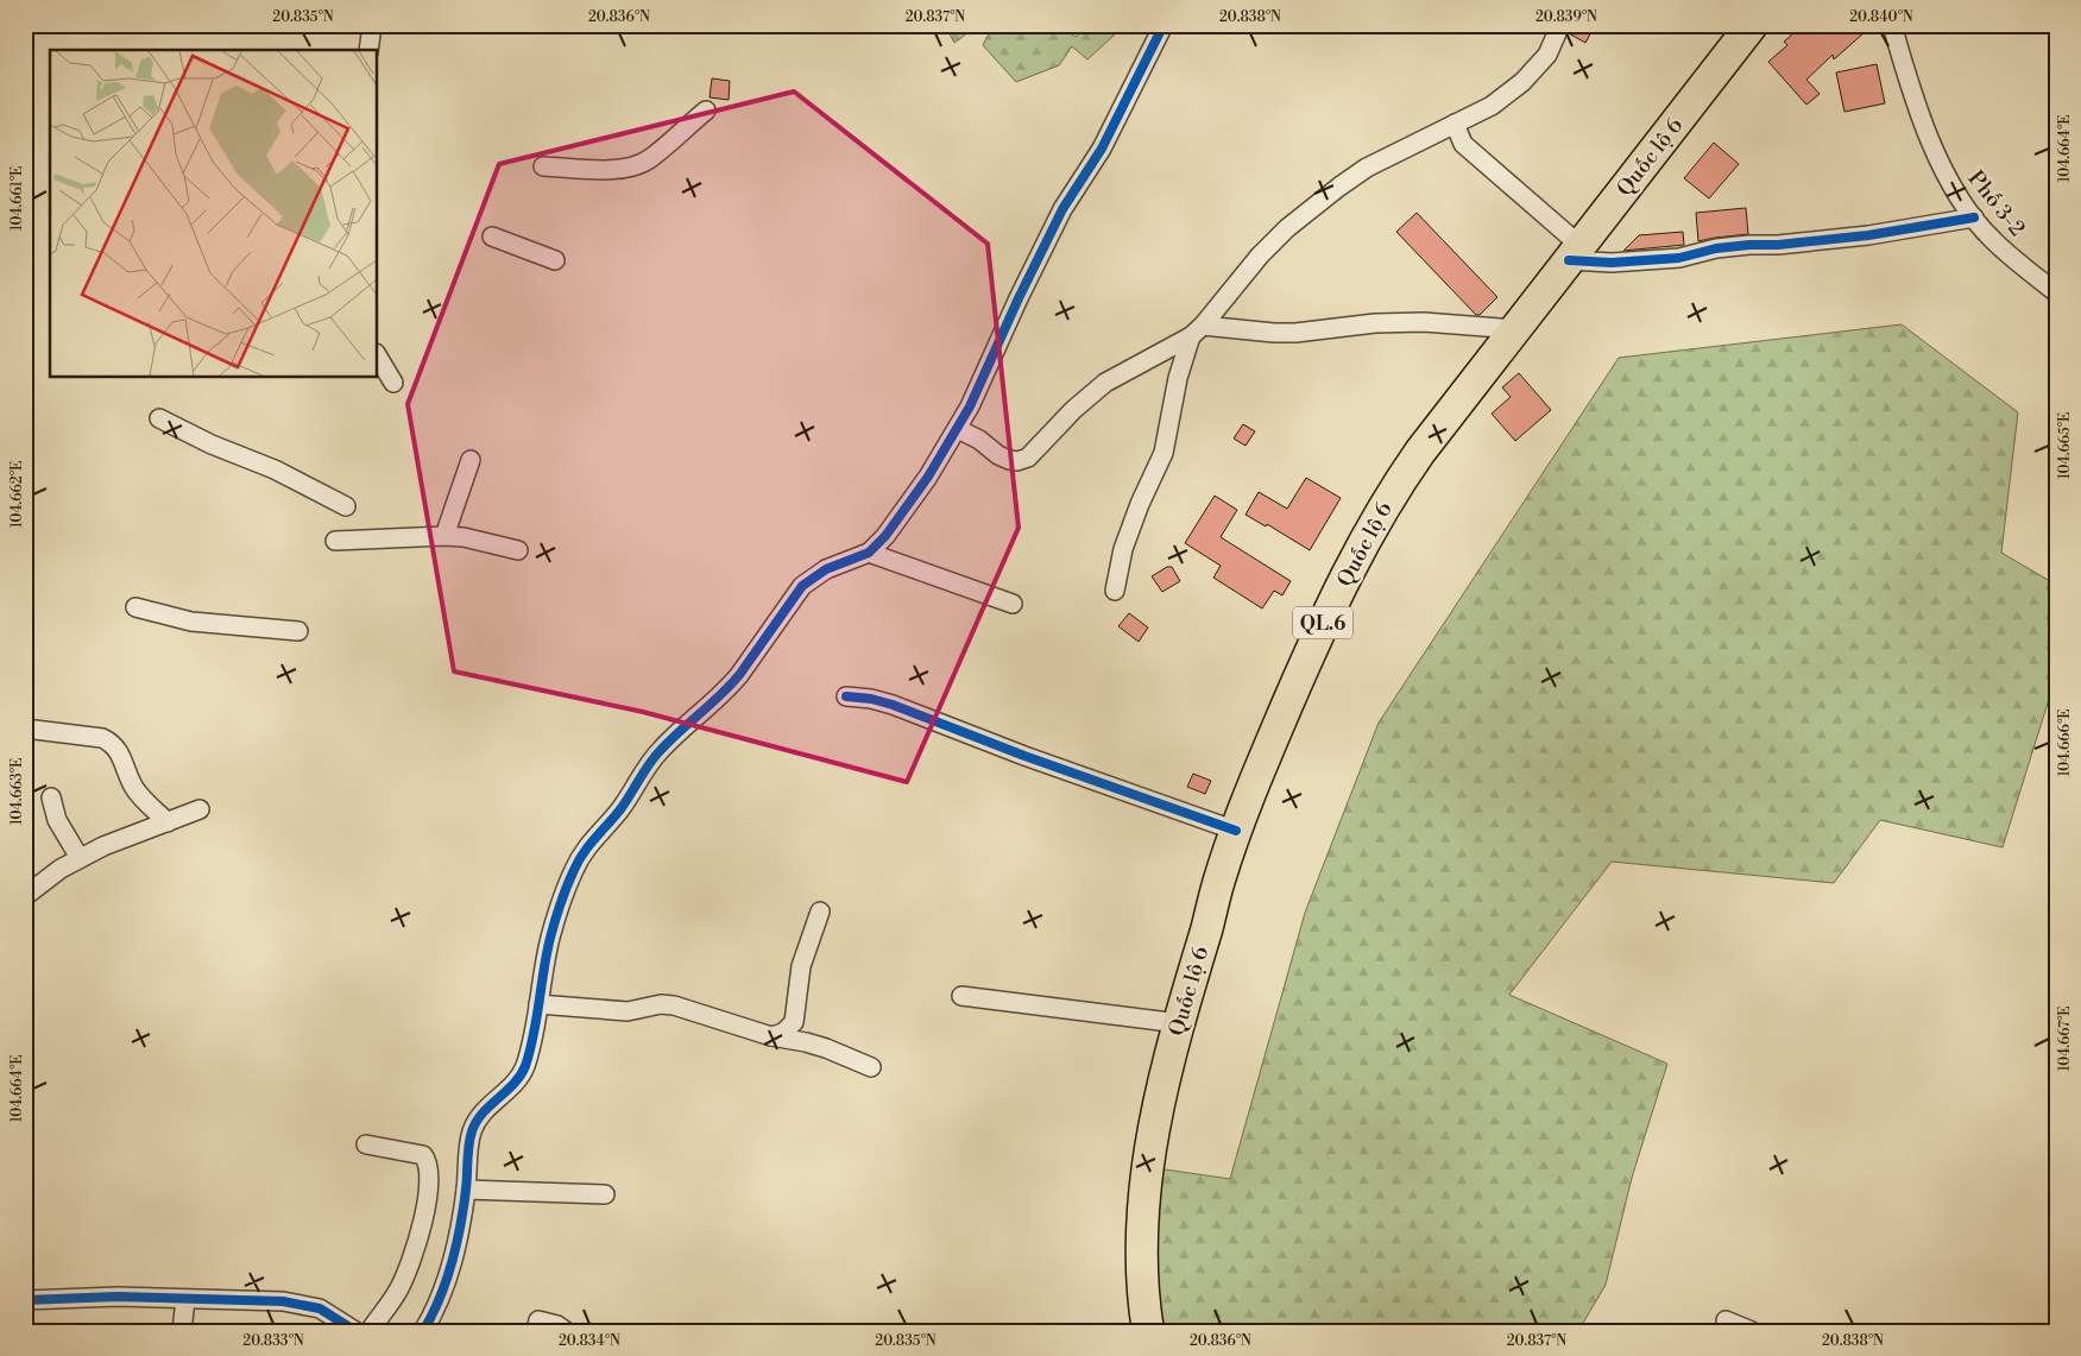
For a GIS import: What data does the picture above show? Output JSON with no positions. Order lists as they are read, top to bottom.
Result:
{
  "streets": {
    "highway": ["Quốc lộ 6", "QL.6"],
    "street": ["Phố 3-2"]
  },
  "coordinates": [
    "20.835°N",
    "20.836°N",
    "20.837°N",
    "20.838°N",
    "20.839°N",
    "20.840°N",
    "104.664°E",
    "104.661°E",
    "104.665°E",
    "104.662°E",
    "104.666°E",
    "104.663°E",
    "104.667°E",
    "20.833°N",
    "20.834°N"
  ]
}
